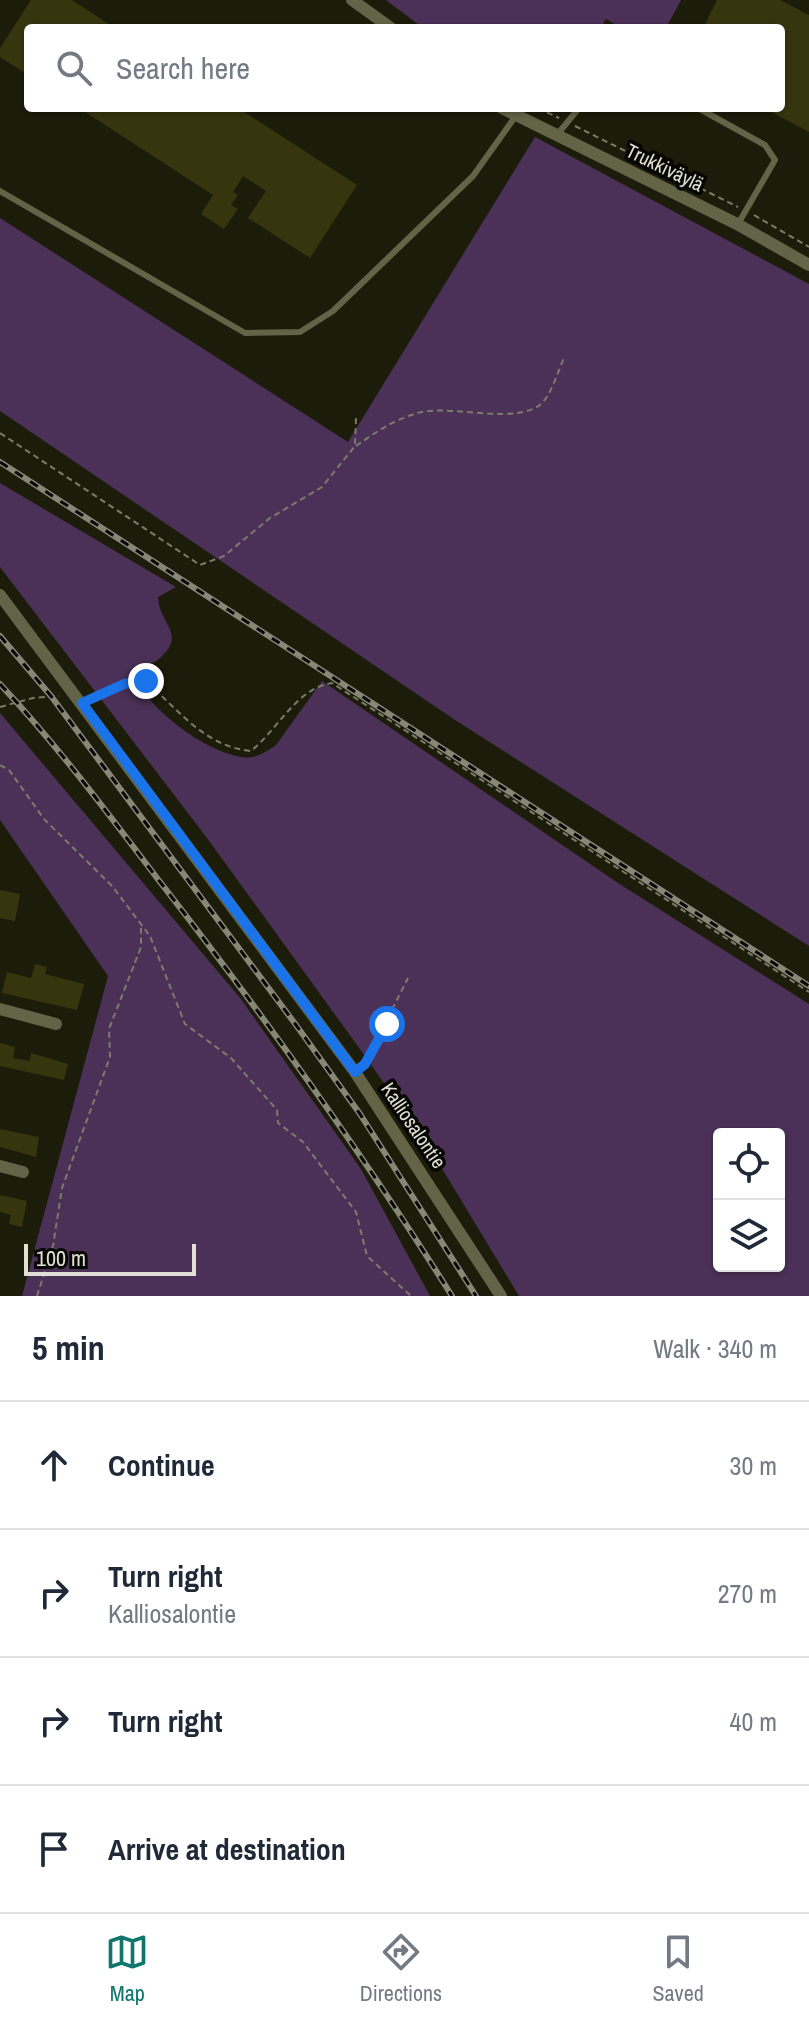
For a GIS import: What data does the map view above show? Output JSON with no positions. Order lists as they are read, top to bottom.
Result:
{
  "streets": {
    "street": ["Trukkiväylä", "Kalliosalontie"]
  },
  "scale_bar": "100 m",
  "page": {
    "search": "Search here",
    "scale": "100 m",
    "heading": ["5 min", "Walk · 340 m"],
    "list": [
      ["Continue", "30 m"],
      ["Turn right", "Kalliosalontie", "270 m"],
      ["Turn right", "40 m"],
      "Arrive at destination"
    ],
    "nav": ["Map", "Directions", "Saved"]
  }
}
